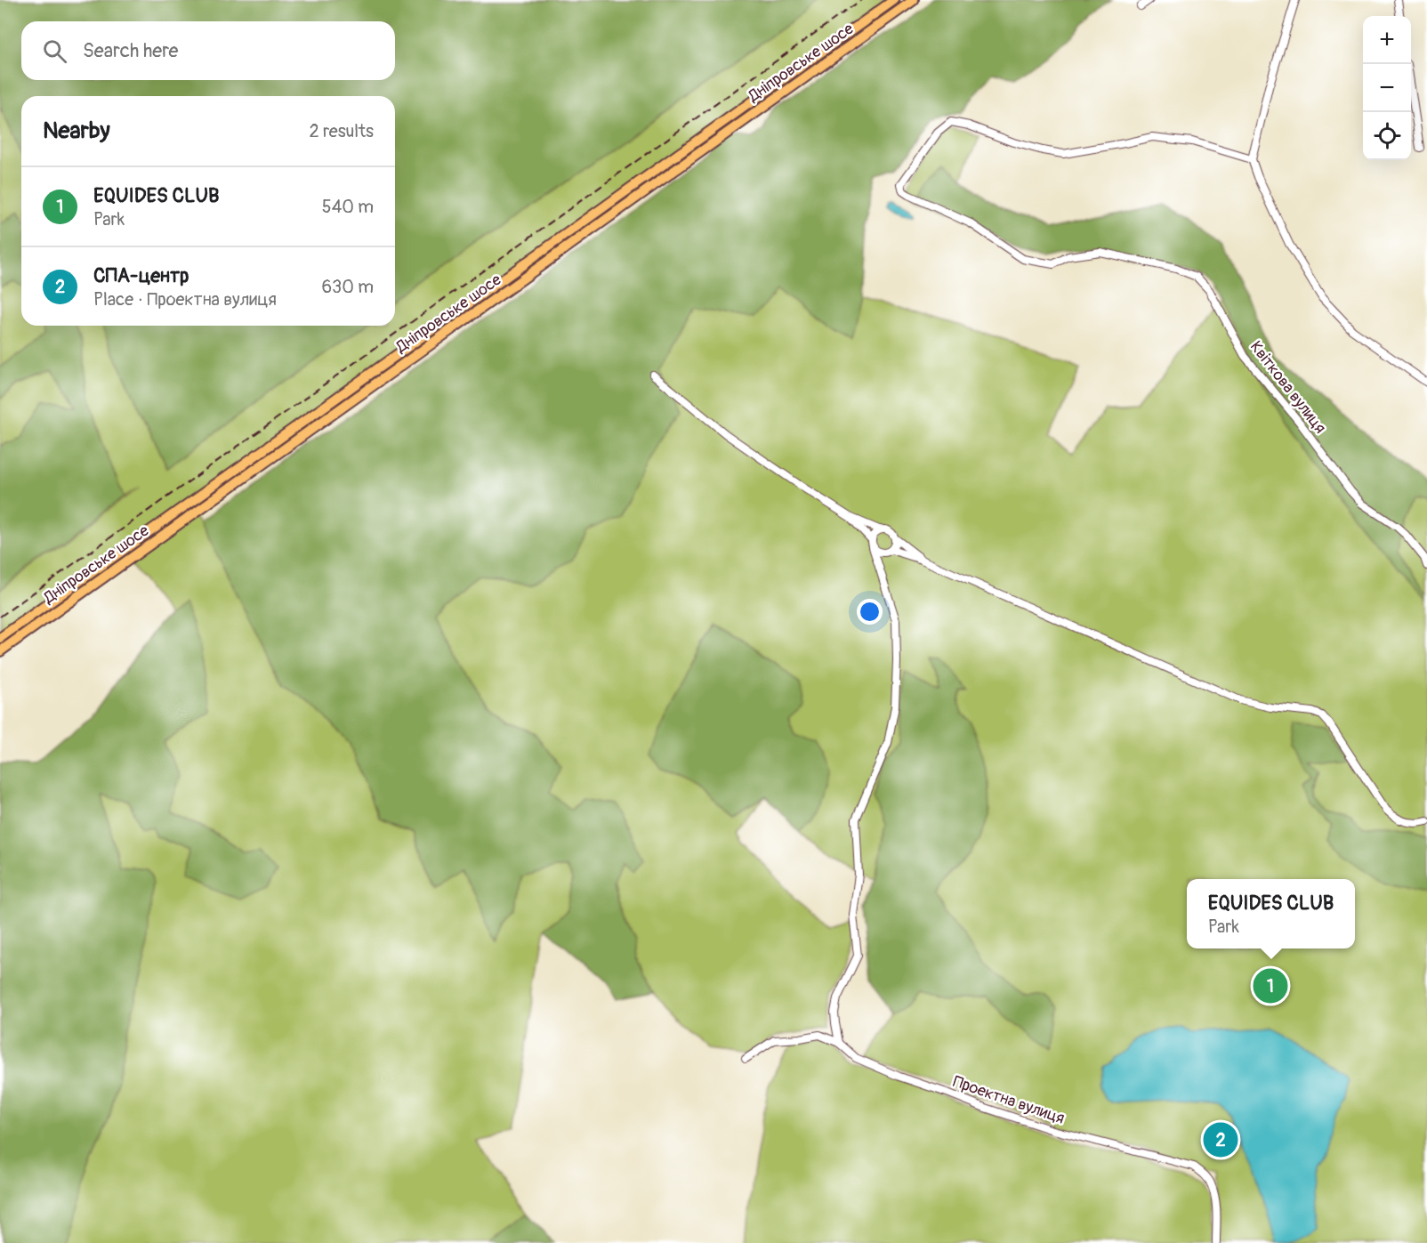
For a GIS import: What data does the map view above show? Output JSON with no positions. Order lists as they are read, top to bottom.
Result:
{
  "streets": {
    "main road": ["Дніпровське шосе"],
    "street": ["Квіткова вулиця", "Проектна вулиця"]
  },
  "page": {
    "map_buttons": ["+", "−"],
    "search": "Search here",
    "heading": ["Nearby", "2 results"],
    "list": [
      {
        "mark": "1",
        "name": "EQUIDES CLUB",
        "note": "Park",
        "value": "540 m"
      },
      {
        "mark": "2",
        "name": "СПА-центр",
        "note": "Place · Проектна вулиця",
        "value": "630 m"
      }
    ],
    "popup": ["EQUIDES CLUB", "Park"],
    "pins": ["1", "2"]
  }
}
